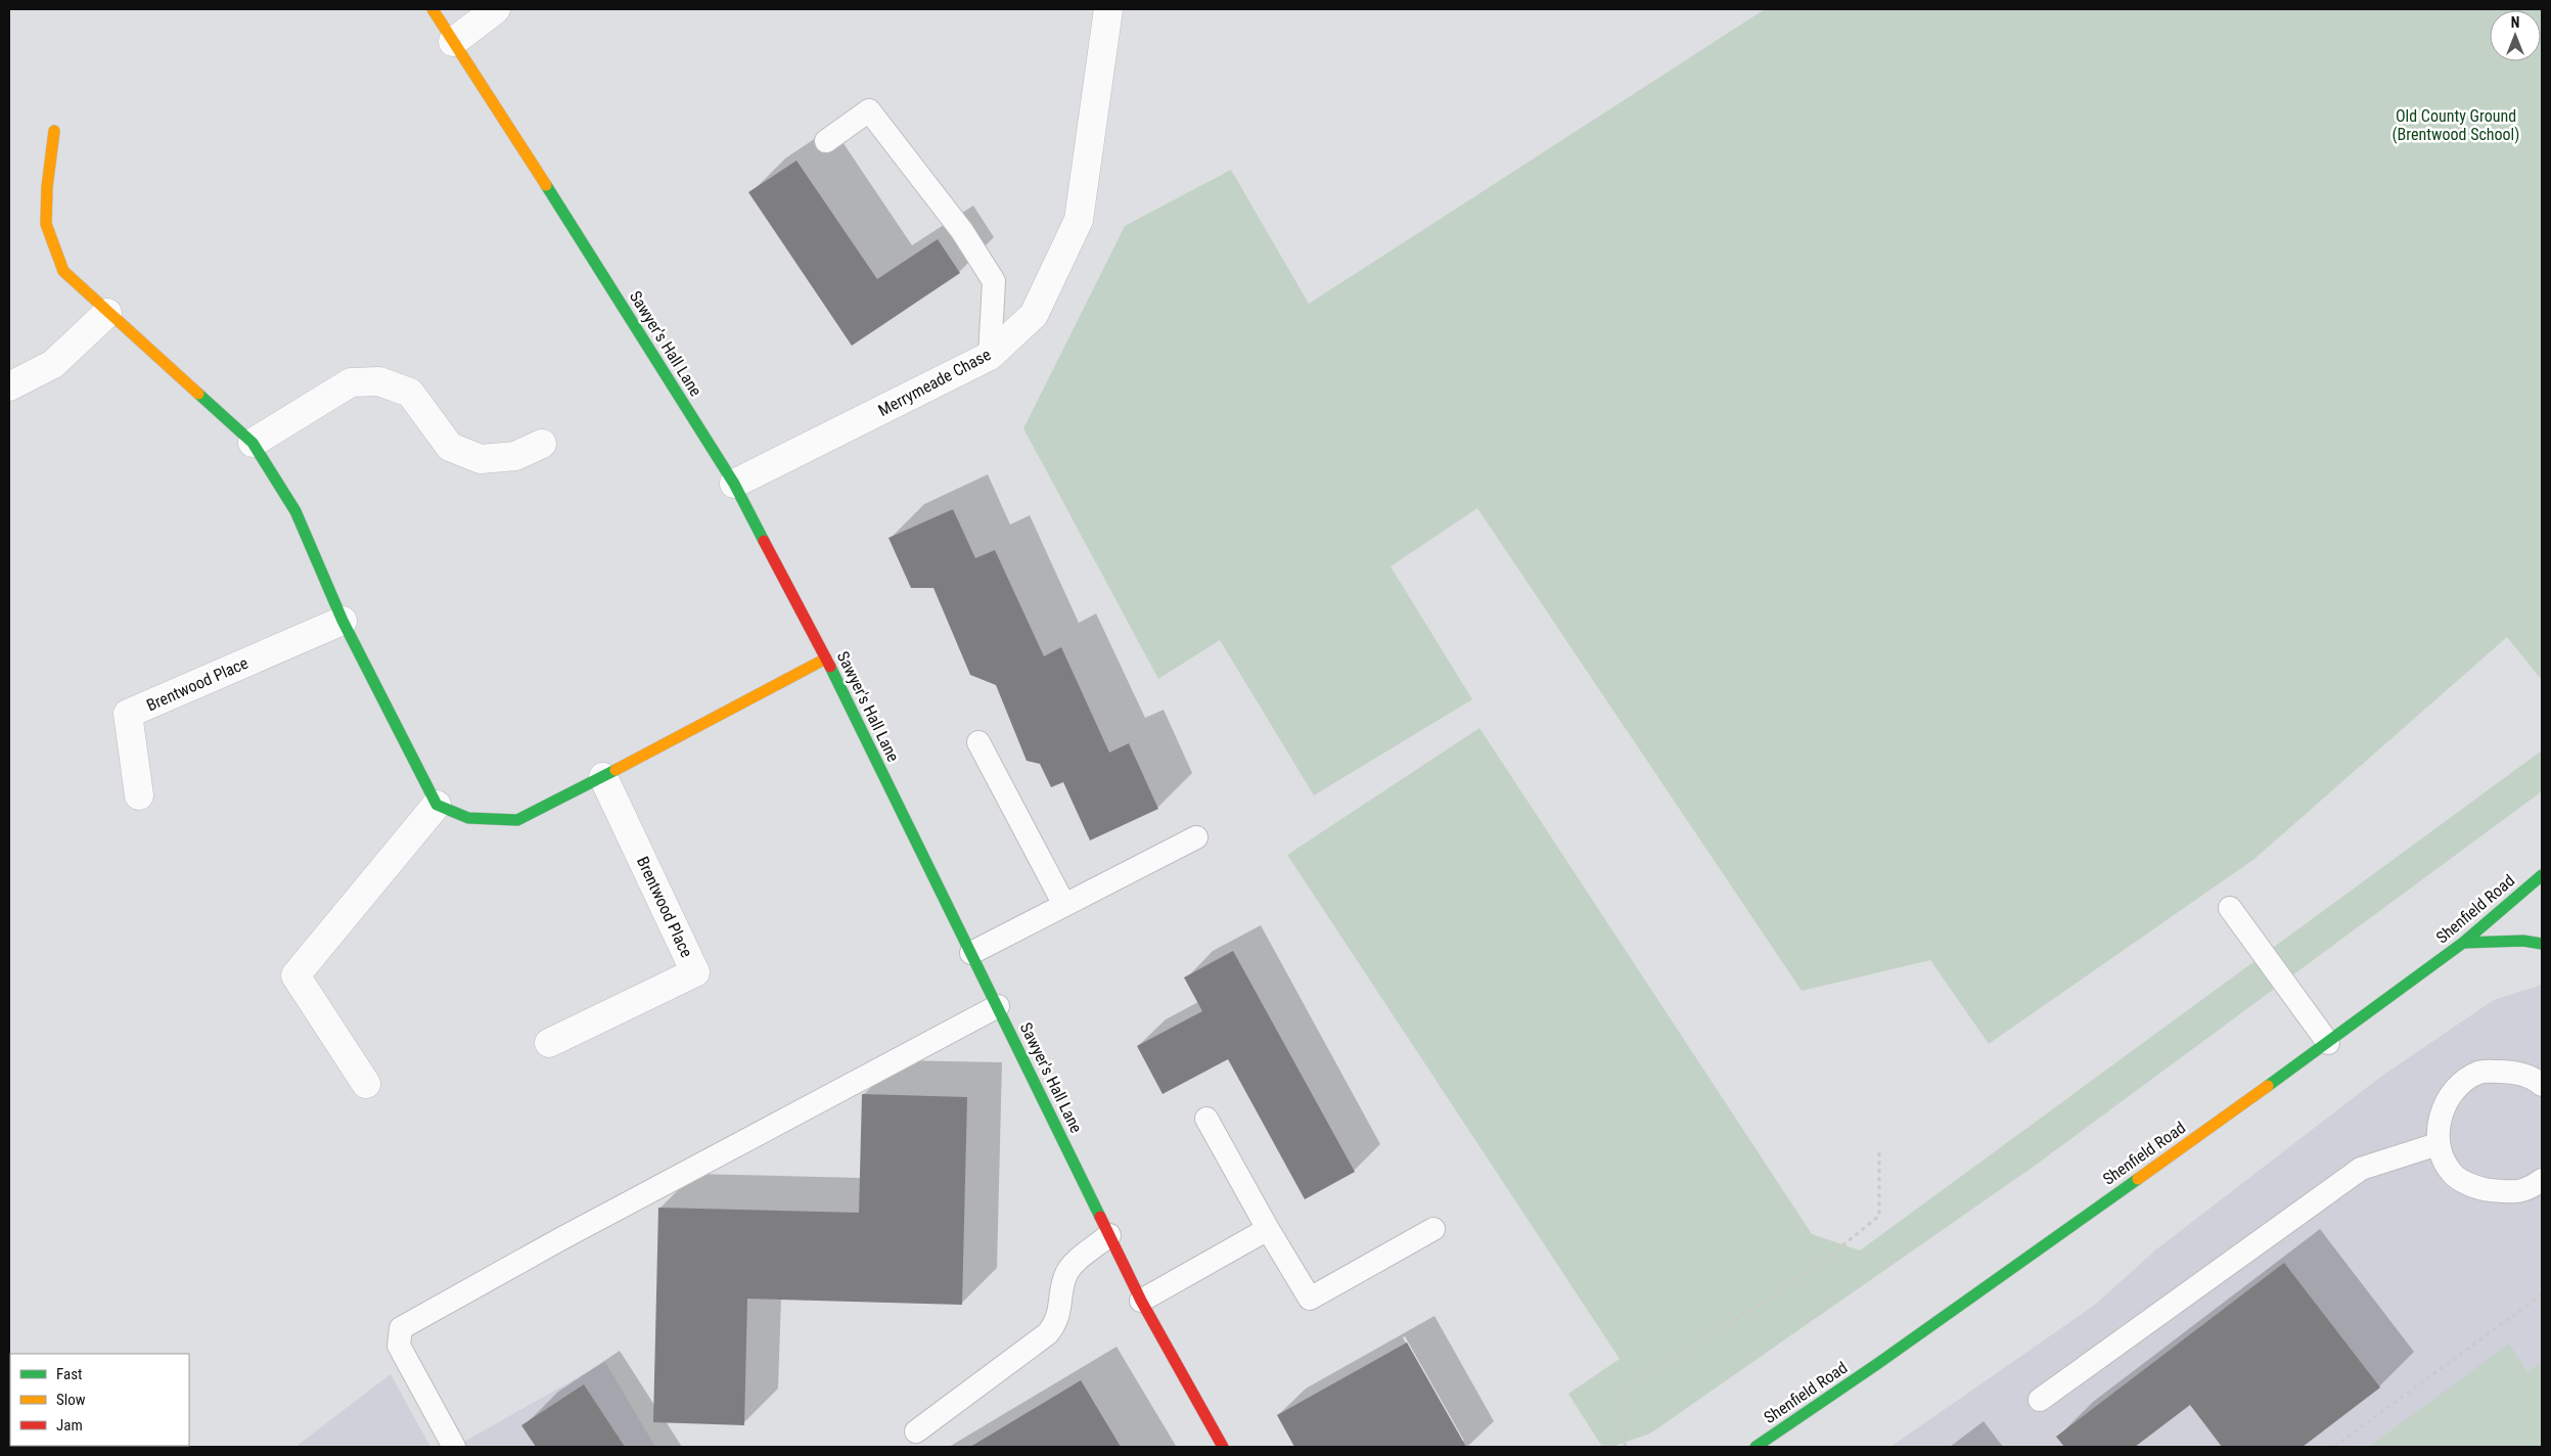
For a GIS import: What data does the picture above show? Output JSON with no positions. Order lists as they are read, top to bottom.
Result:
{
  "streets": {
    "street": [
      "Sawyer's Hall Lane",
      "Merrymeade Chase",
      "Brentwood Place",
      "Shenfield Road"
    ]
  },
  "crossings": [
    ["Sawyer's Hall Lane", "Merrymeade Chase"]
  ],
  "parks": ["Old County Ground (Brentwood School)"],
  "legend": ["Fast", "Slow", "Jam"],
  "north": "top"
}
